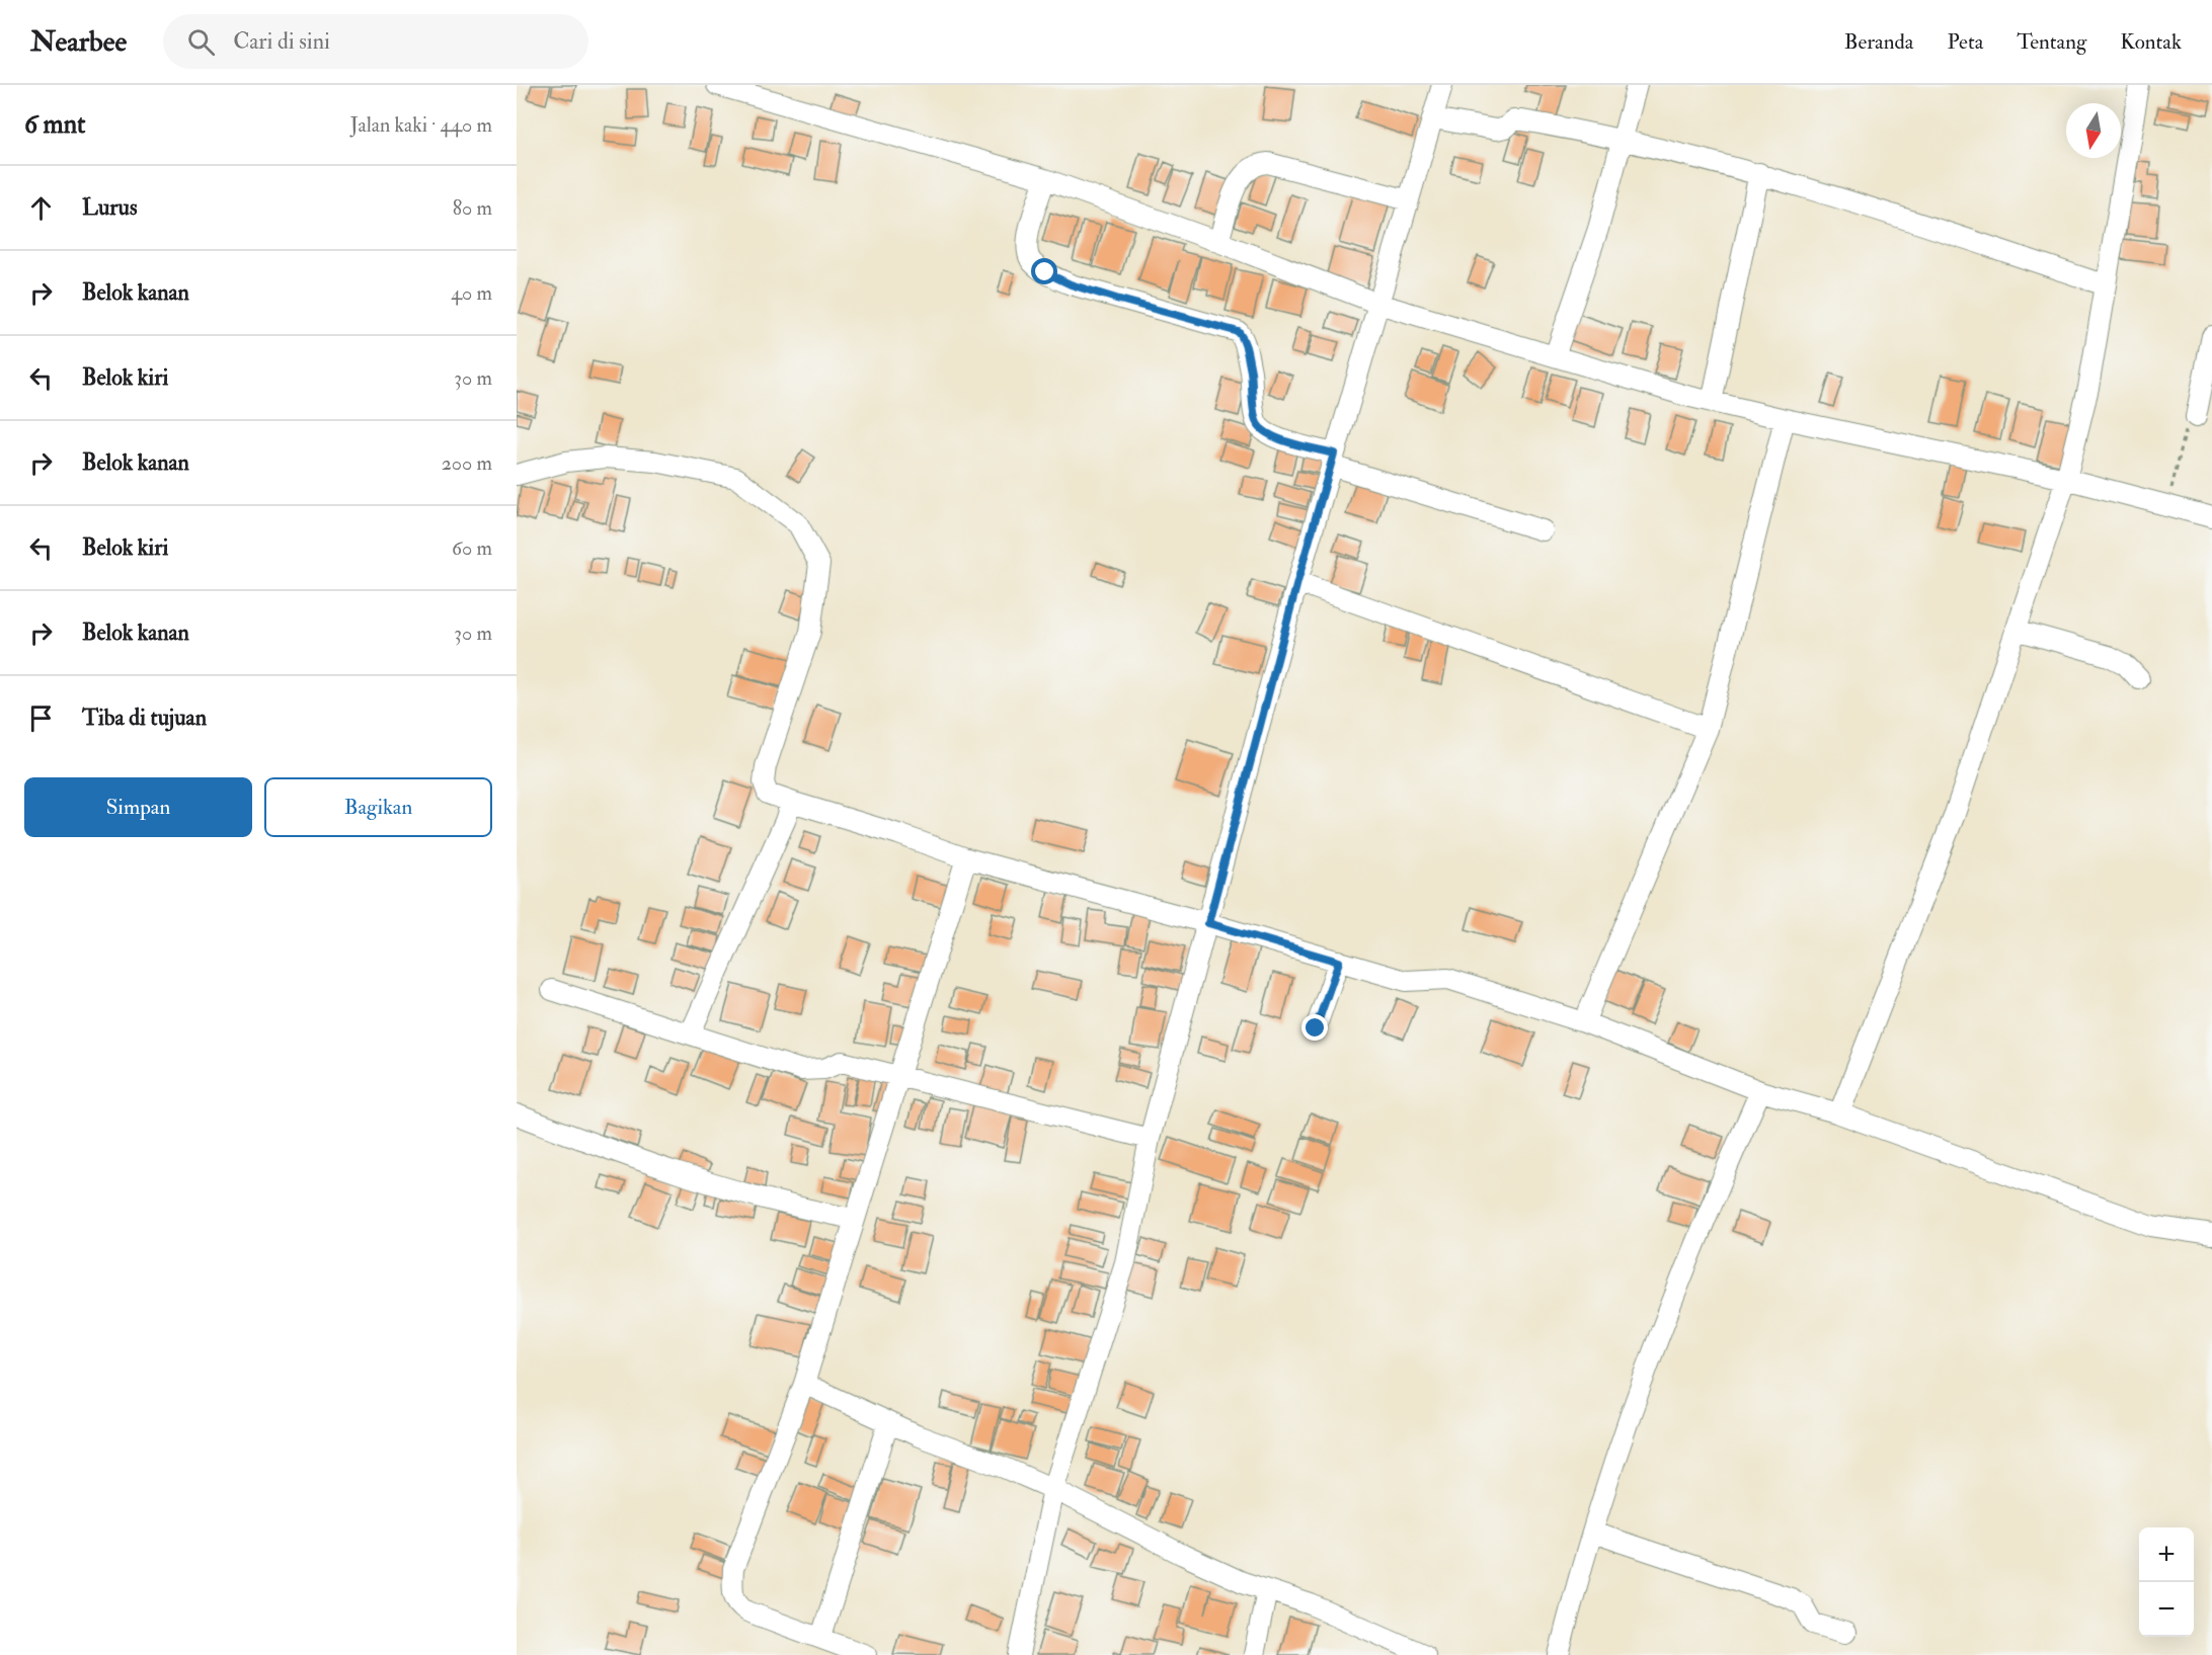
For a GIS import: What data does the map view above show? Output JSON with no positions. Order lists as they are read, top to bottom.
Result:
{
  "north": "bottom",
  "page": {
    "header": "Nearbee",
    "search": "Cari di sini",
    "nav": [
      "Beranda",
      "Peta",
      "Tentang",
      "Kontak"
    ],
    "heading": ["6 mnt", "Jalan kaki · 440 m"],
    "list": [
      ["Lurus", "80 m"],
      ["Belok kanan", "40 m"],
      ["Belok kiri", "30 m"],
      ["Belok kanan", "200 m"],
      ["Belok kiri", "60 m"],
      ["Belok kanan", "30 m"],
      "Tiba di tujuan"
    ],
    "buttons": ["Simpan", "Bagikan"],
    "map_buttons": ["+", "−"]
  }
}
